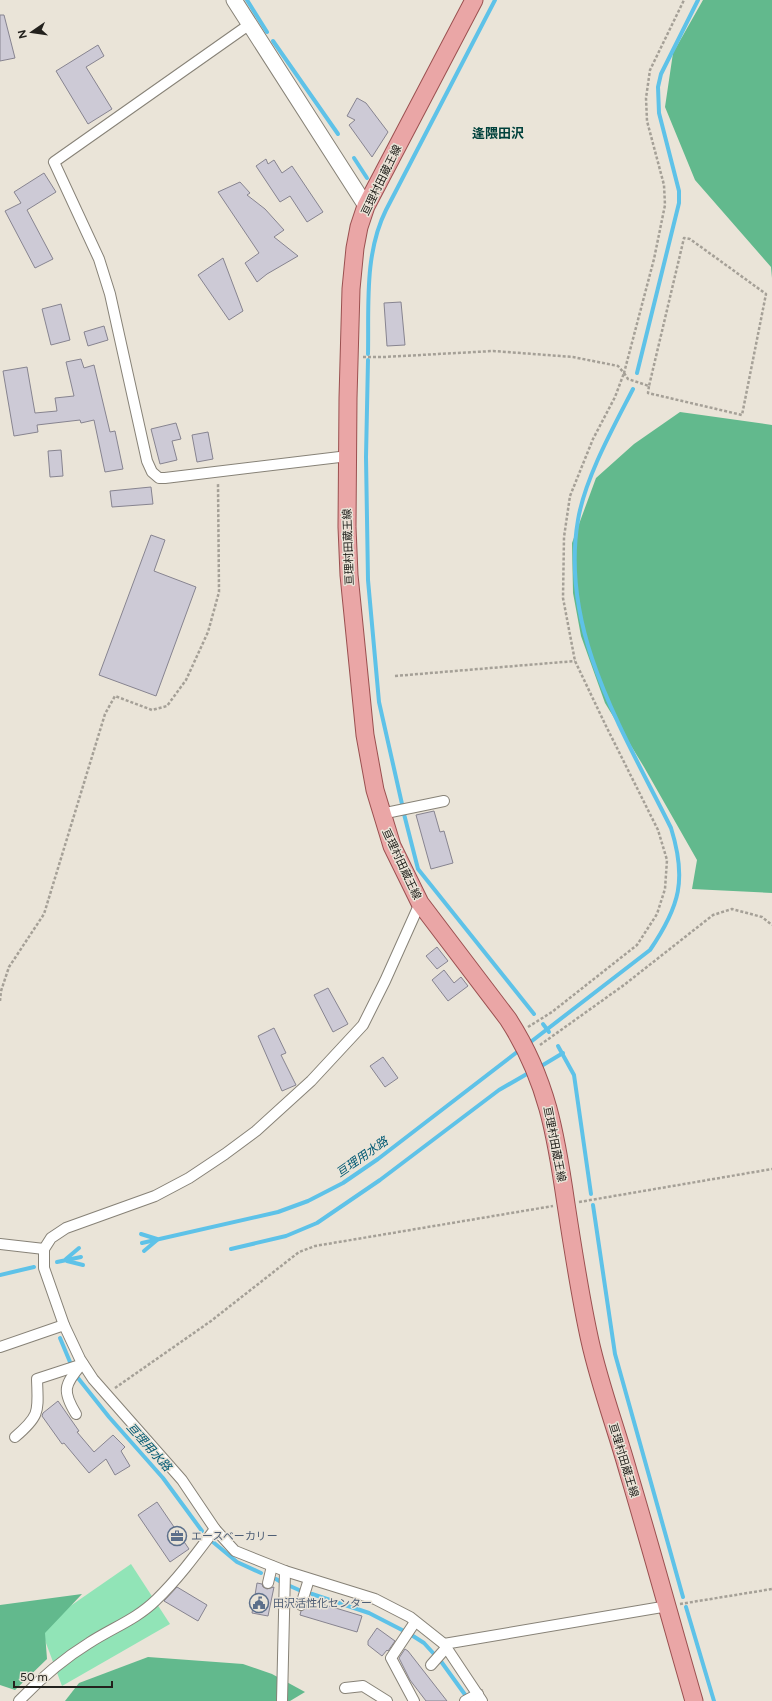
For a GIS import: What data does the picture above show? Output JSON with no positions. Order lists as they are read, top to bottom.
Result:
{
  "streets": {
    "main road": ["亘理村田蔵王線"]
  },
  "districts": ["逢隈田沢"],
  "water": ["亘理用水路"],
  "places": {
    "office": ["エースベーカリー"],
    "public building": ["田沢活性化センター"]
  },
  "scale_bar": "50 m",
  "north": "left"
}
